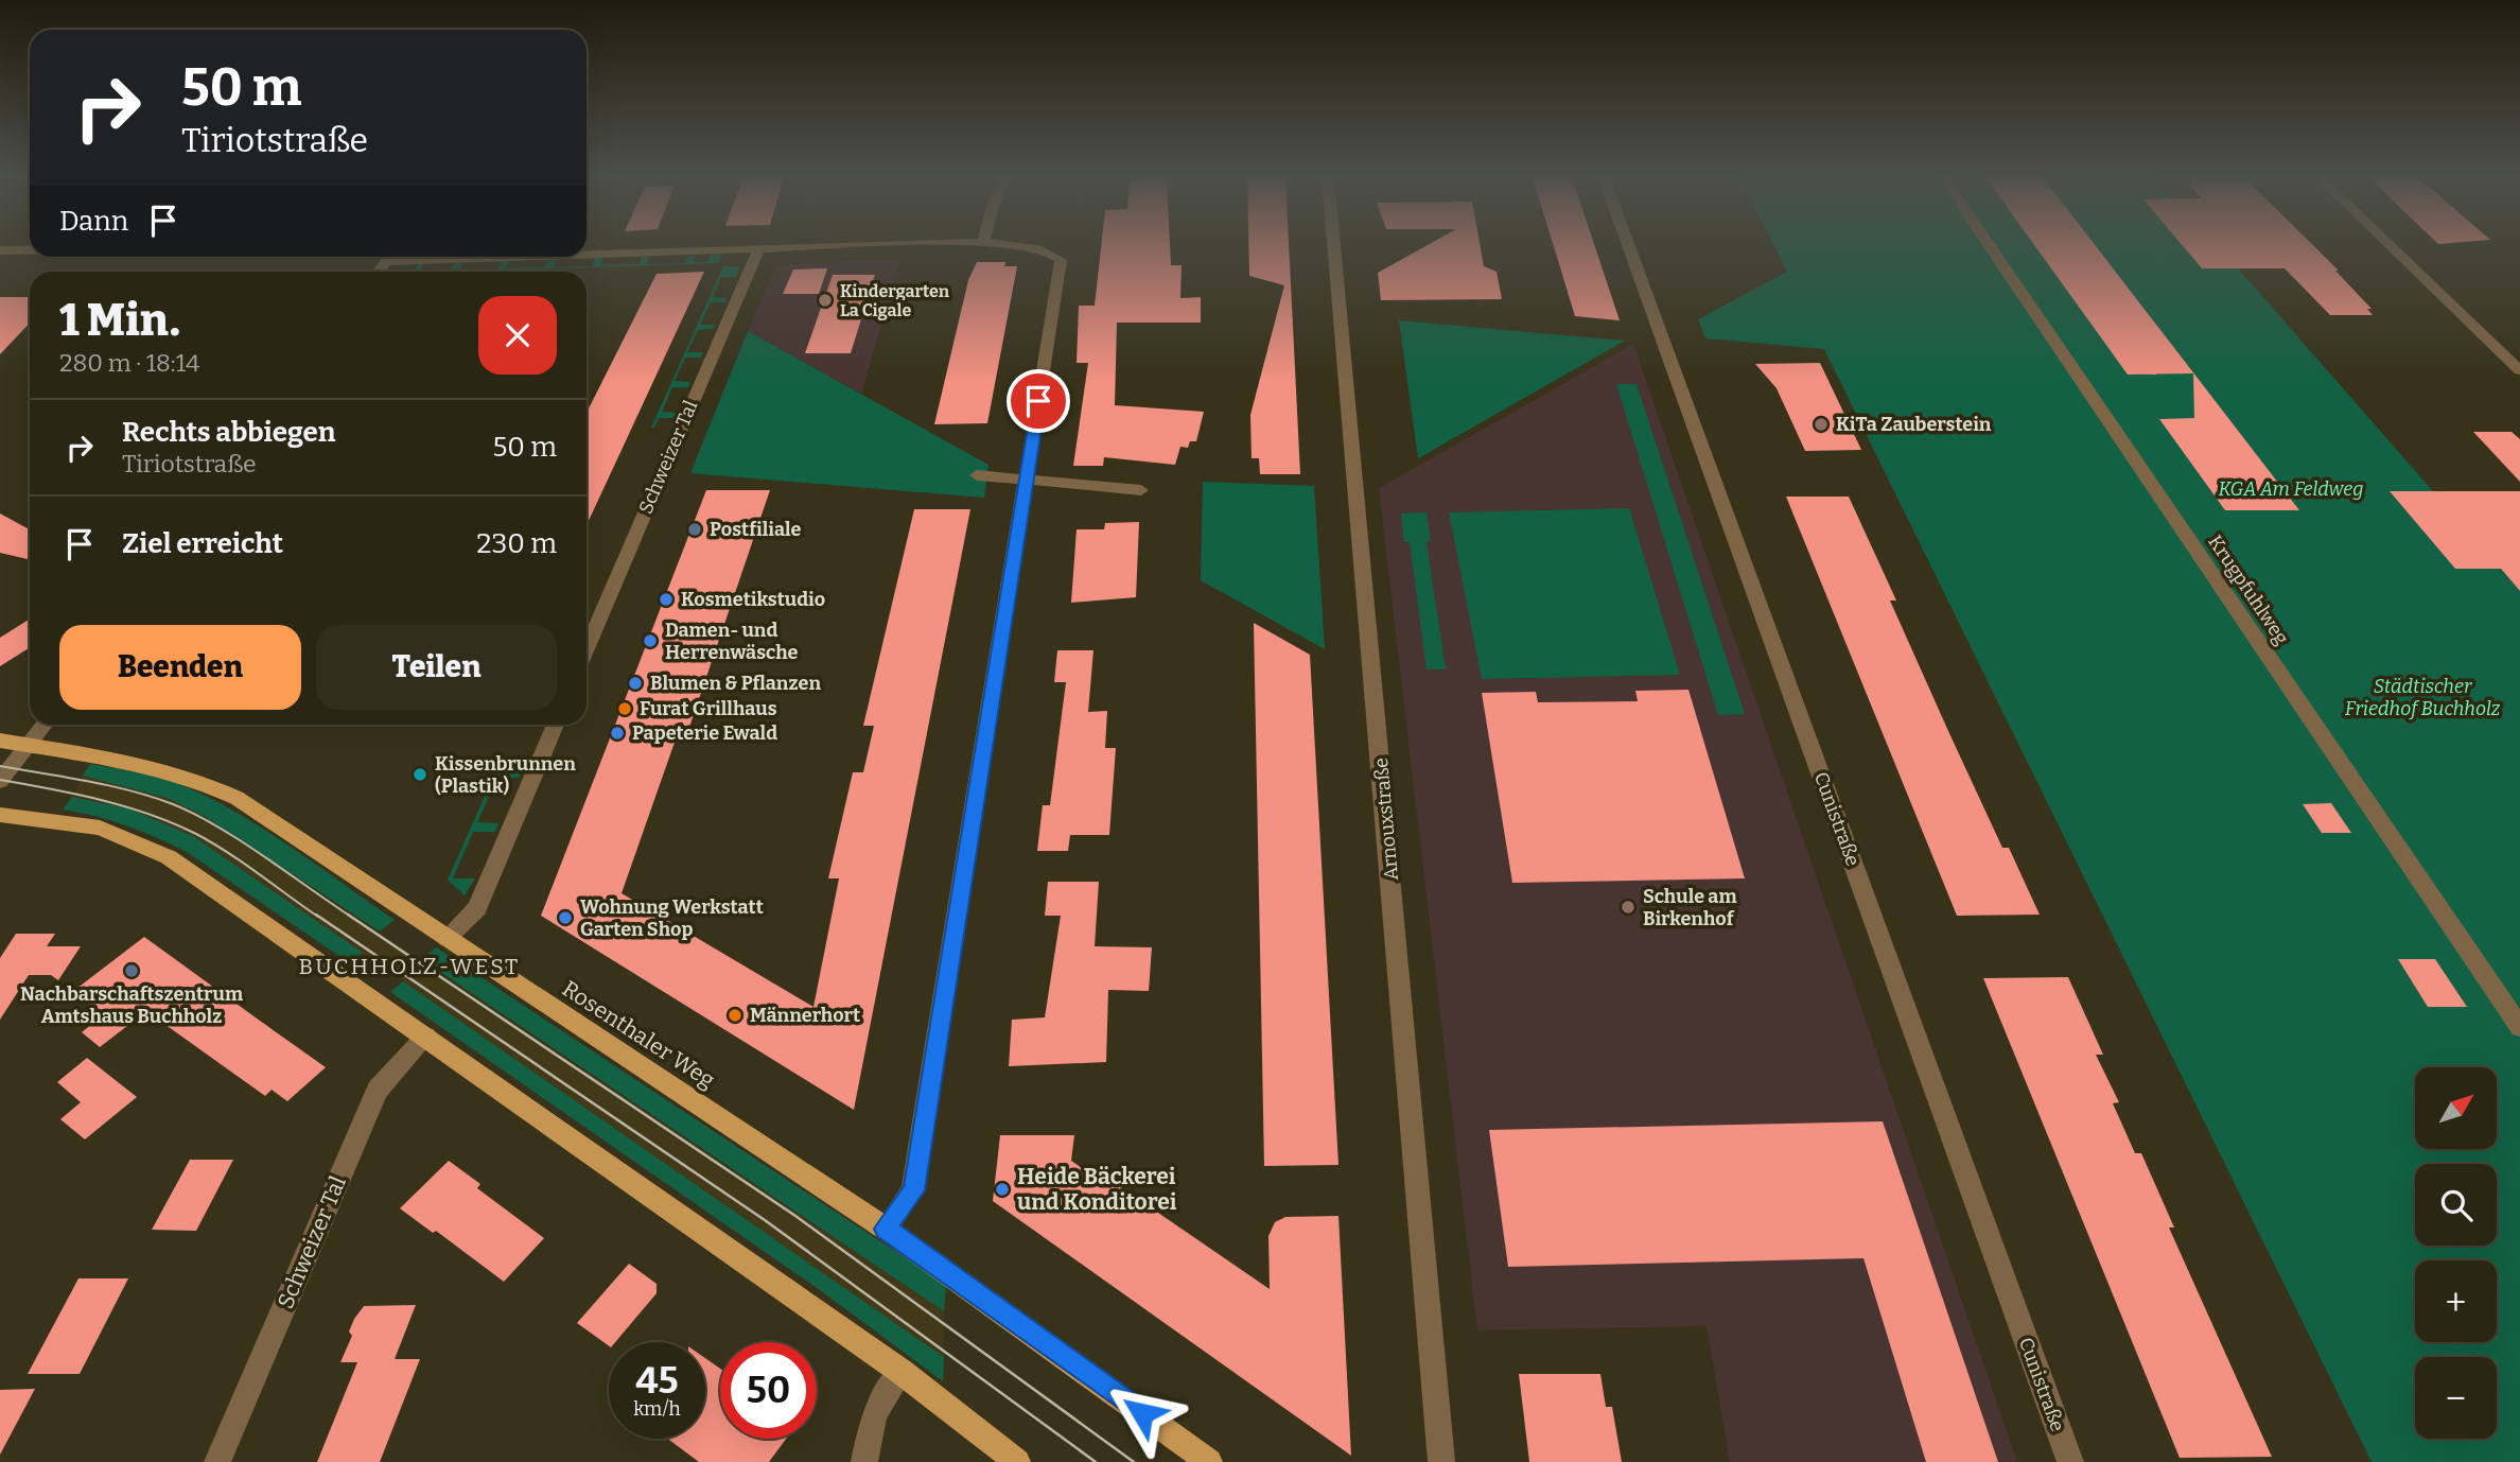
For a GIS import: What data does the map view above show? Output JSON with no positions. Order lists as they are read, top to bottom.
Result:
{
  "streets": {
    "main road": ["Rosenthaler Weg"],
    "street": [
      "Schweizer Tal",
      "Krugpfuhlweg",
      "Arnouxstraße",
      "Cunistraße"
    ]
  },
  "districts": ["BUCHHOLZ-WEST"],
  "parks": ["KGA Am Feldweg", "Städtischer Friedhof Buchholz"],
  "places": [
    "Kindergarten La Cigale",
    "KiTa Zauberstein",
    "Postfiliale",
    "Kosmetikstudio",
    "Damen- und Herrenwäsche",
    "Blumen & Pflanzen",
    "Furat Grillhaus",
    "Papeterie Ewald",
    "Kissenbrunnen (Plastik)",
    "Schule am Birkenhof",
    "Wohnung Werkstatt Garten Shop",
    "Nachbarschaftszentrum Amtshaus Buchholz",
    "Männerhort",
    "Heide Bäckerei und Konditorei"
  ],
  "north": "top right",
  "page": {
    "turn": ["50 m", "Tiriotstraße"],
    "then": "Dann",
    "heading": ["1 Min.", "280 m · 18:14"],
    "list": [
      {
        "name": "Rechts abbiegen",
        "note": "Tiriotstraße",
        "value": "50 m"
      },
      {
        "name": "Ziel erreicht",
        "value": "230 m"
      }
    ],
    "buttons": ["Beenden", "Teilen"],
    "map_buttons": ["+", "−"],
    "speed": "45 km/h",
    "limit": "50"
  }
}
